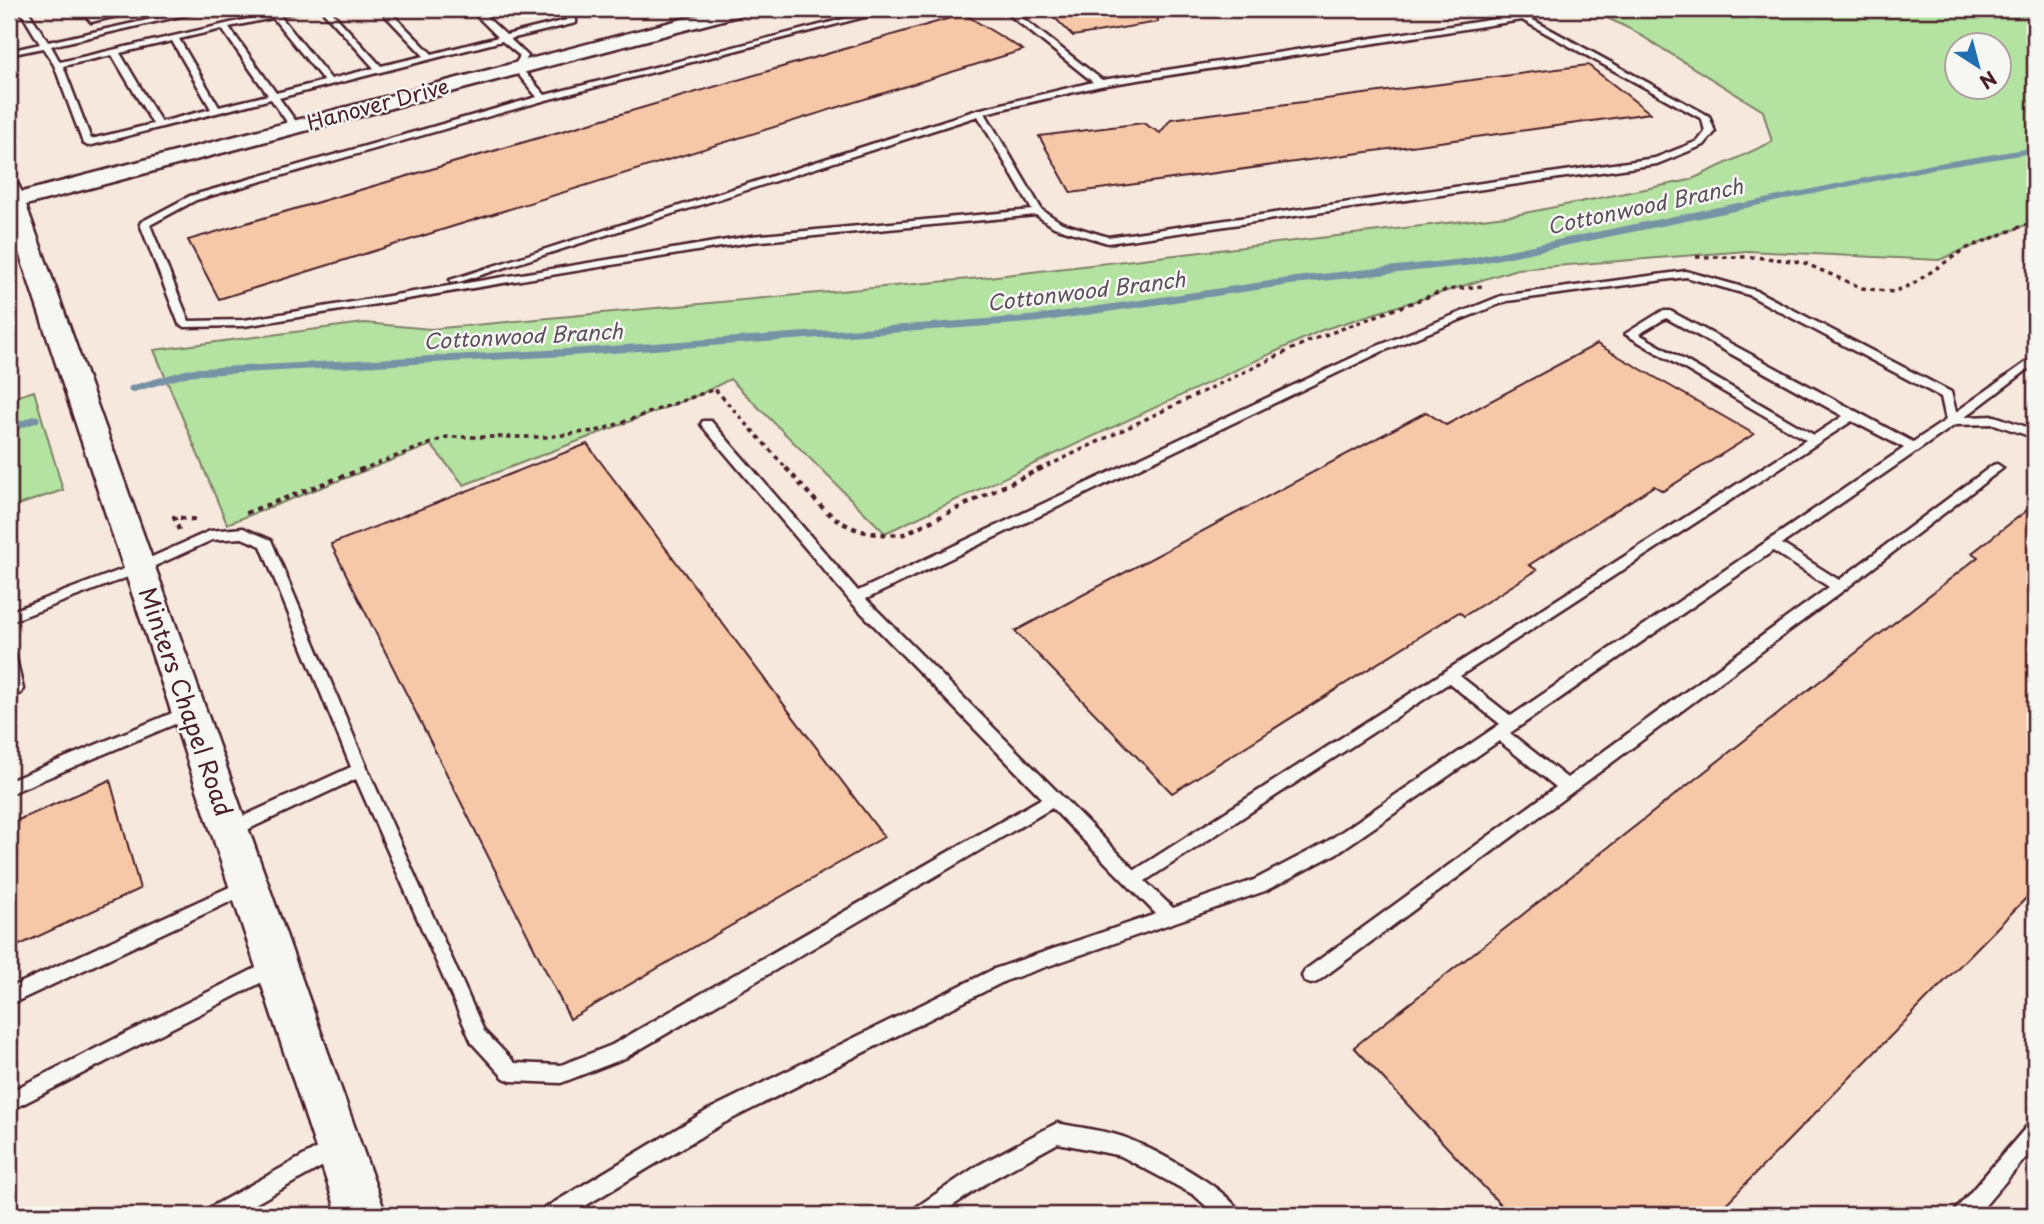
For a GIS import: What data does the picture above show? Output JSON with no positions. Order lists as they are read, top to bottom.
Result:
{
  "streets": {
    "street": ["Hanover Drive", "Minters Chapel Road"]
  },
  "crossings": [
    ["Hanover Drive", "Minters Chapel Road"]
  ],
  "water": ["Cottonwood Branch"],
  "north": "bottom right"
}
